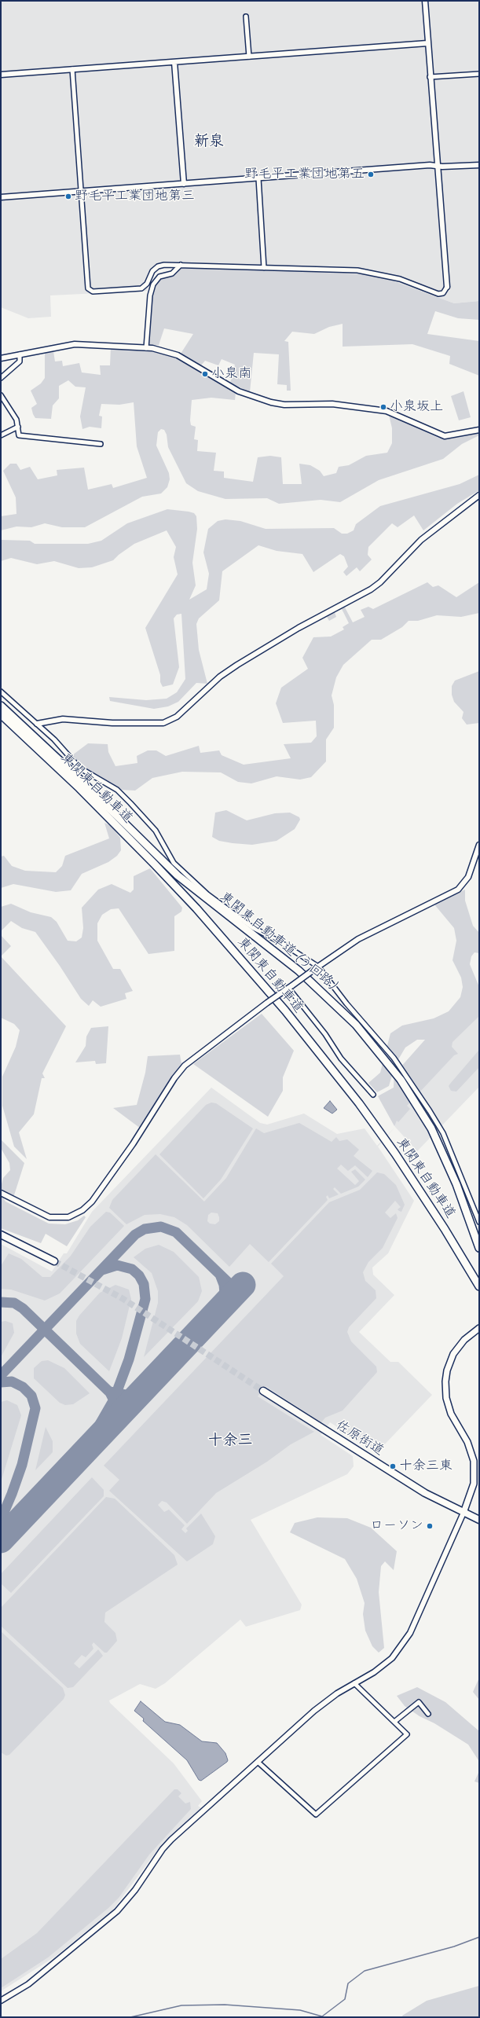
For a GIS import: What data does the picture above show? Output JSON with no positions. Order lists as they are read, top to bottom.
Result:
{
  "streets": {
    "highway": ["東関東自動車道", "東関東自動車道 (う回路)", "佐原街道"]
  },
  "crossings": [
    ["東関東自動車道", "東関東自動車道 (う回路)"]
  ],
  "districts": ["新泉", "十余三"],
  "places": [
    "野毛平工業団地第五",
    "野毛平工業団地第三",
    "小泉南",
    "小泉坂上",
    "十余三東",
    "ローソン"
  ]
}
